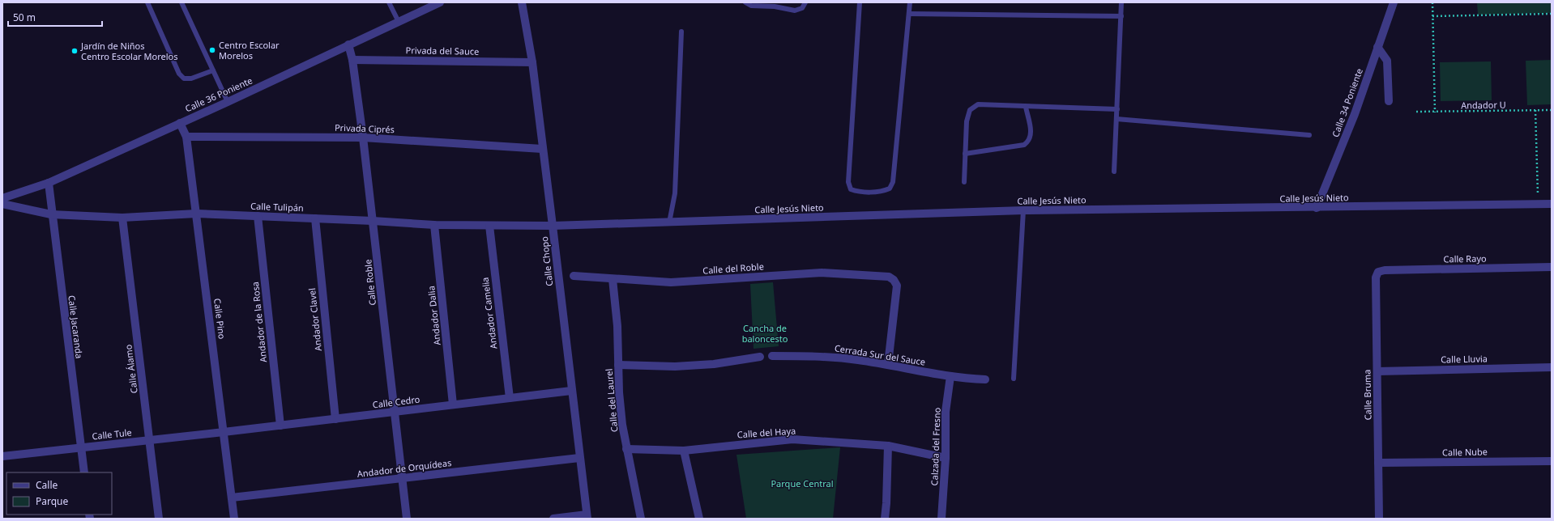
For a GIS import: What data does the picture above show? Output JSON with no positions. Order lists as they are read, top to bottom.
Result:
{
  "streets": {
    "street": [
      "Privada del Sauce",
      "Calle 36 Poniente",
      "Calle 34 Poniente",
      "Privada Ciprés",
      "Calle Jesús Nieto",
      "Calle Tulipán",
      "Calle Rayo",
      "Calle Chopo",
      "Calle del Roble",
      "Calle Roble",
      "Andador Camelia",
      "Andador Dalia",
      "Calle Pino",
      "Andador Clavel",
      "Andador de la Rosa",
      "Calle Jacaranda",
      "Cerrada Sur del Sauce",
      "Calle Lluvia",
      "Calle Álamo",
      "Calle Bruma",
      "Calle del Laurel",
      "Calle Cedro",
      "Calle del Haya",
      "Calle Tule",
      "Calzada del Fresno",
      "Calle Nube",
      "Andador de Orquídeas"
    ],
    "path": ["Andador U"]
  },
  "crossings": [
    ["Privada del Sauce", "Calle Chopo"],
    ["Privada del Sauce", "Calle Roble"],
    ["Calle 36 Poniente", "Calle Roble"],
    ["Calle 36 Poniente", "Calle Pino"],
    ["Calle 36 Poniente", "Calle Jacaranda"],
    ["Calle 34 Poniente", "Calle Jesús Nieto"],
    ["Privada Ciprés", "Calle Chopo"],
    ["Privada Ciprés", "Calle Roble"],
    ["Privada Ciprés", "Calle Pino"],
    ["Calle Jesús Nieto", "Calle Tulipán"],
    ["Calle Jesús Nieto", "Calle Chopo"],
    ["Calle Tulipán", "Calle Chopo"],
    ["Calle Tulipán", "Calle Roble"],
    ["Calle Tulipán", "Andador Camelia"],
    ["Calle Tulipán", "Andador Dalia"],
    ["Calle Tulipán", "Calle Pino"],
    ["Calle Tulipán", "Andador Clavel"],
    ["Calle Tulipán", "Andador de la Rosa"],
    ["Calle Tulipán", "Calle Jacaranda"],
    ["Calle Tulipán", "Calle Álamo"],
    ["Calle Rayo", "Calle Bruma"],
    ["Calle Chopo", "Calle Cedro"],
    ["Calle Chopo", "Andador de Orquídeas"],
    ["Calle del Roble", "Cerrada Sur del Sauce"],
    ["Calle del Roble", "Calle del Laurel"],
    ["Calle Roble", "Calle Cedro"],
    ["Calle Roble", "Andador de Orquídeas"],
    ["Andador Camelia", "Calle Cedro"],
    ["Andador Dalia", "Calle Cedro"],
    ["Calle Pino", "Calle Cedro"],
    ["Calle Pino", "Calle Tule"],
    ["Calle Pino", "Andador de Orquídeas"],
    ["Andador Clavel", "Calle Cedro"],
    ["Andador de la Rosa", "Calle Cedro"],
    ["Calle Jacaranda", "Calle Tule"],
    ["Cerrada Sur del Sauce", "Calzada del Fresno"],
    ["Calle Lluvia", "Calle Bruma"],
    ["Calle Álamo", "Calle Tule"],
    ["Calle Bruma", "Calle Nube"],
    ["Calle del Laurel", "Calle del Haya"],
    ["Calle Cedro", "Calle Tule"],
    ["Calle del Haya", "Calzada del Fresno"]
  ],
  "parks": ["Cancha de baloncesto", "Parque Central"],
  "places": ["Centro Escolar Morelos", "Jardín de Niños Centro Escolar Morelos"],
  "legend": ["Calle", "Parque"],
  "scale_bar": "50 m"
}
